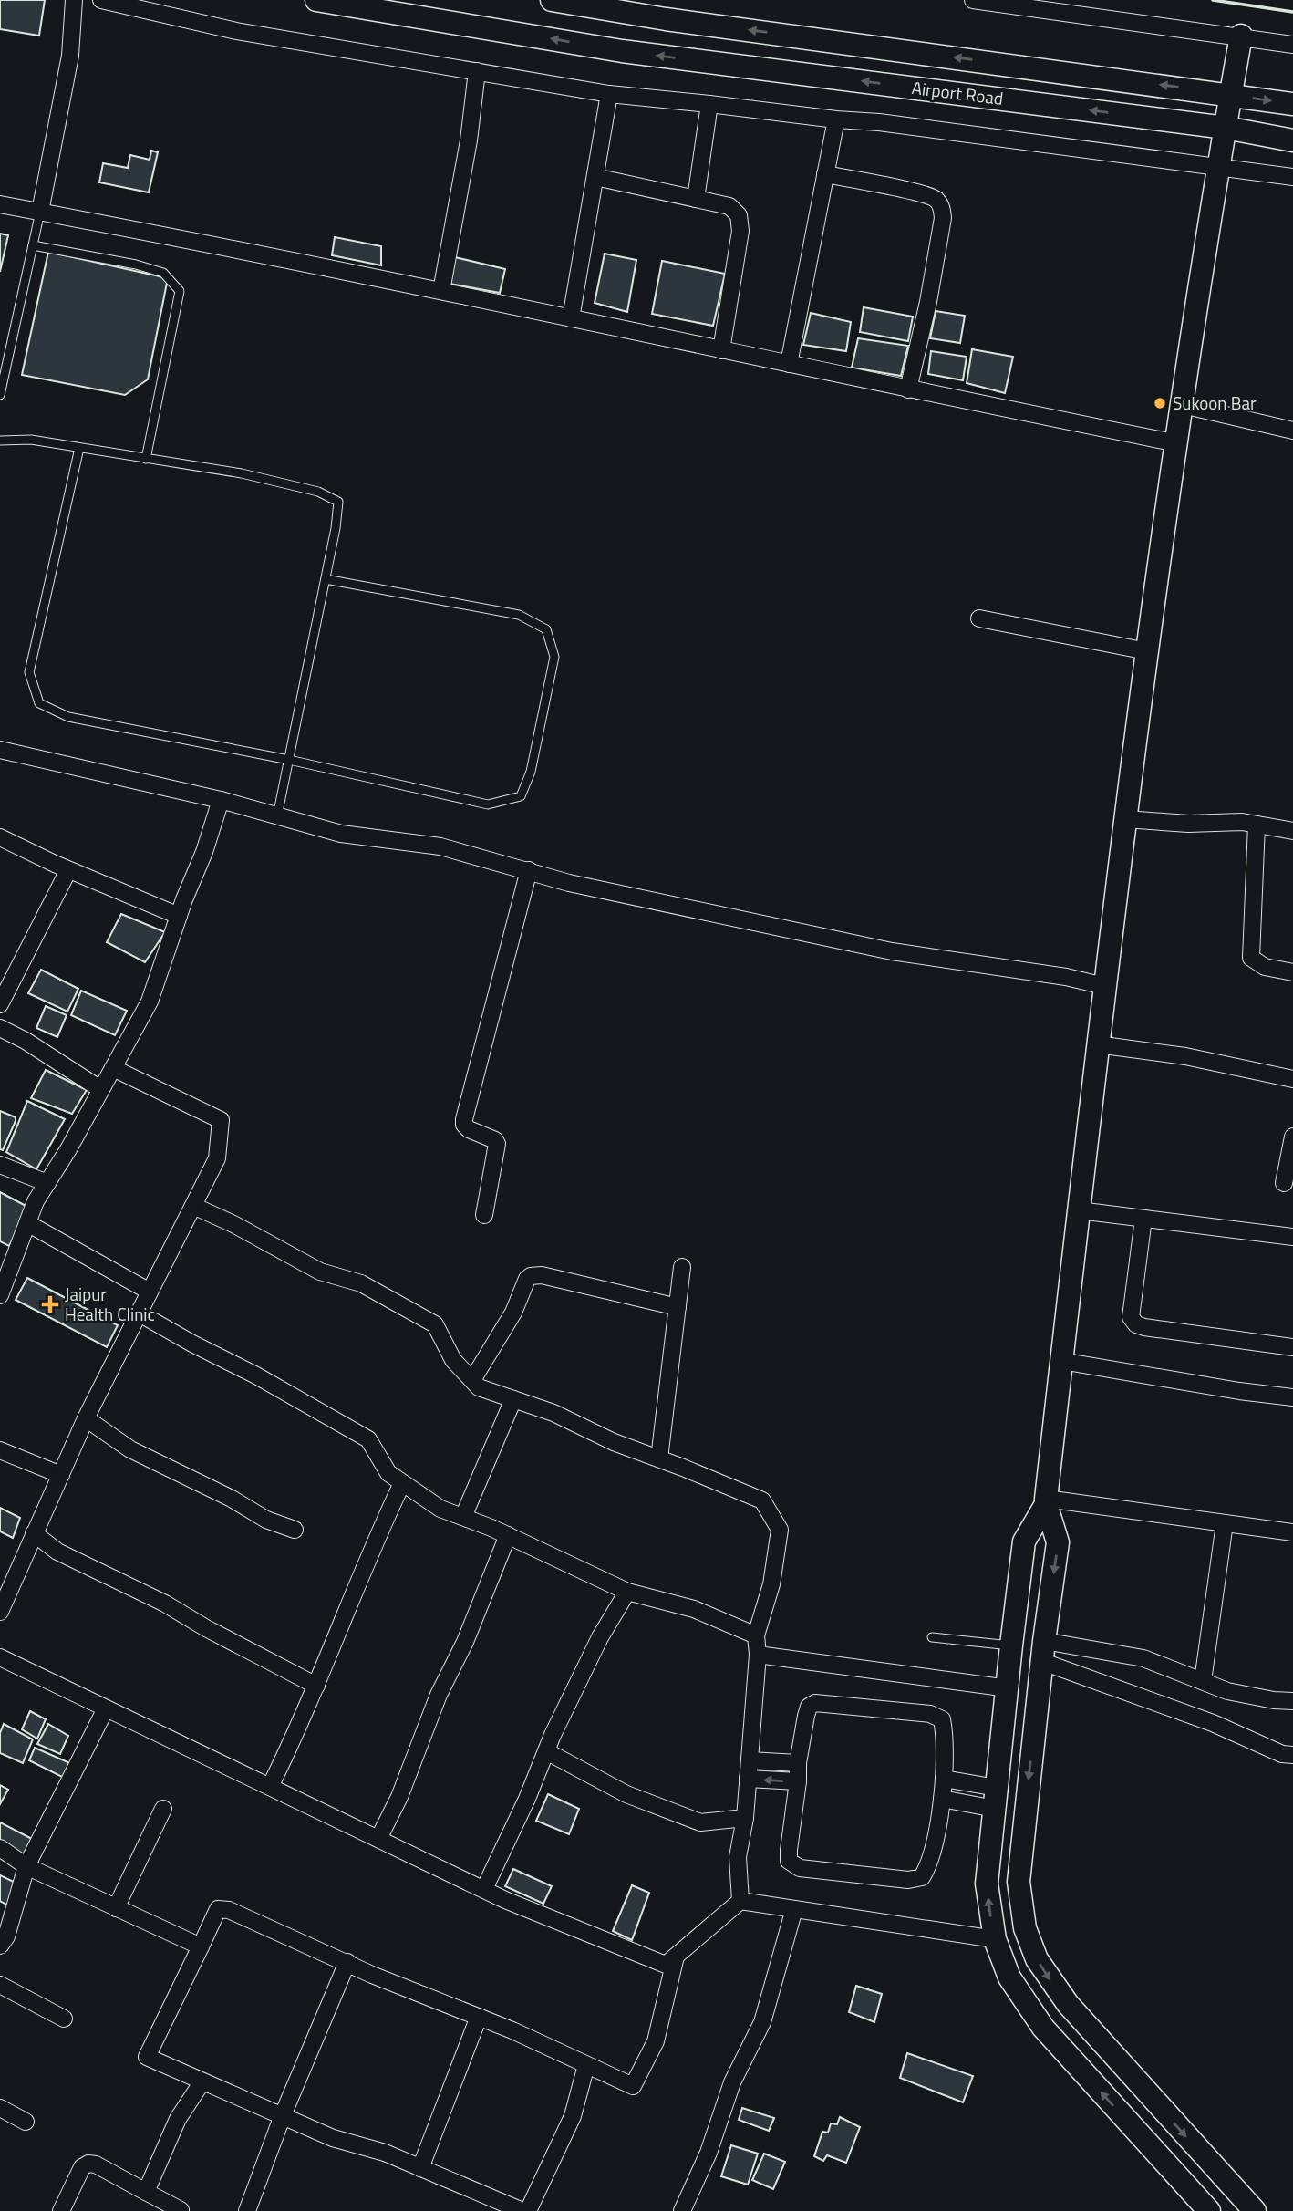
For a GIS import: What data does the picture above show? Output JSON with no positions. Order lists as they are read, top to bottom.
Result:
{
  "streets": {
    "street": ["Airport Road"]
  },
  "places": {
    "other": ["Sukoon Bar"],
    "health": ["Jaipur Health Clinic"]
  }
}
